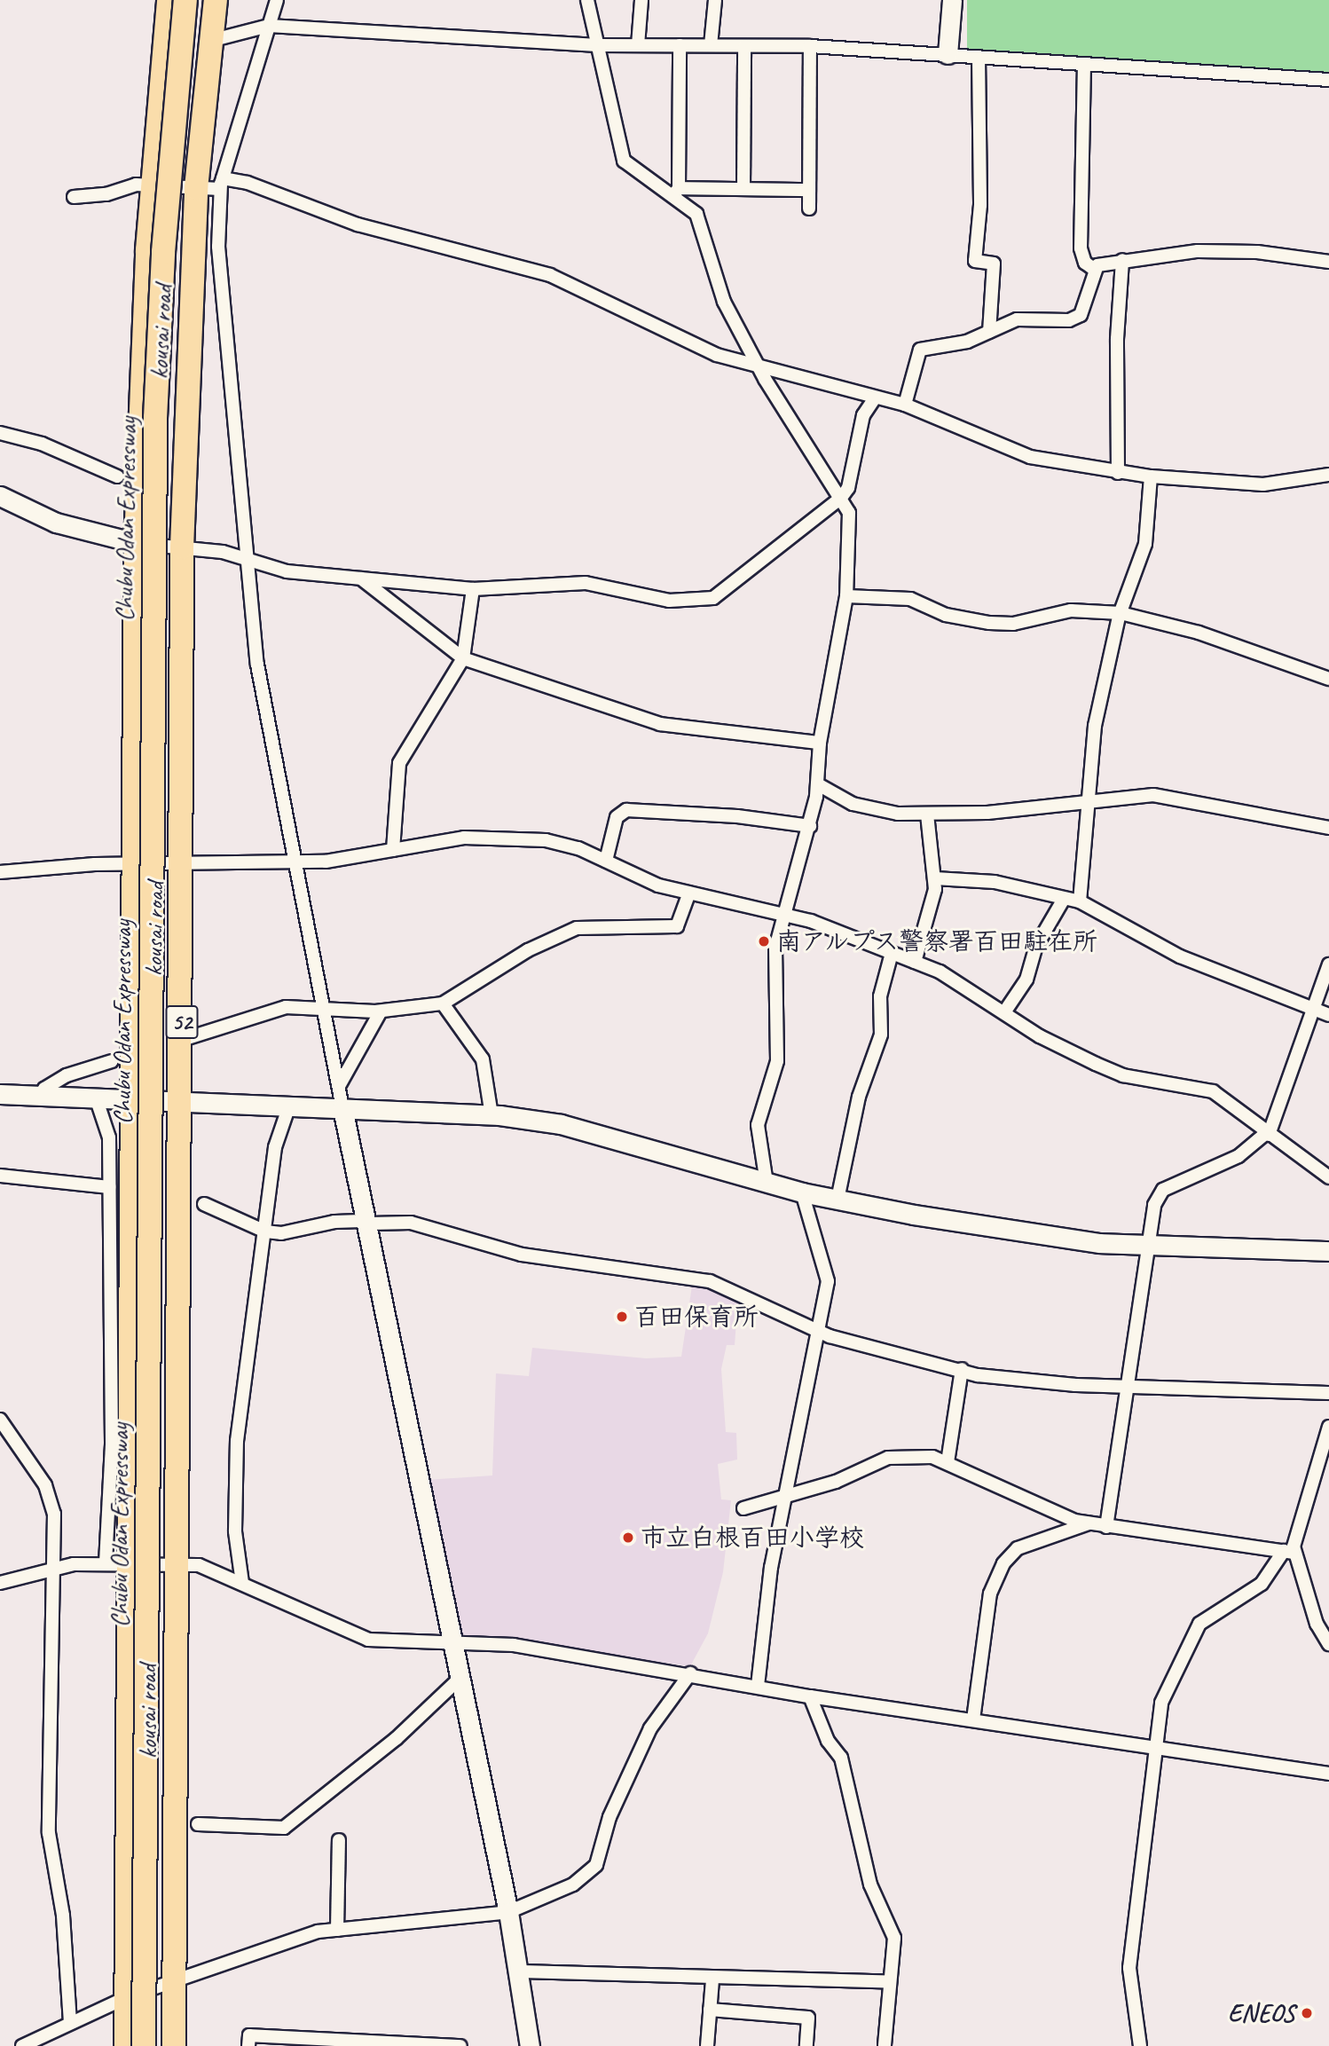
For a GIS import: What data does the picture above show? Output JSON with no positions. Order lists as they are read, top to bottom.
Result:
{
  "streets": {
    "highway": ["kousai road", "Chubu Odan Expressway", "52"]
  },
  "places": [
    "南アルプス警察署百田駐在所",
    "百田保育所",
    "市立白根百田小学校",
    "ENEOS"
  ]
}
